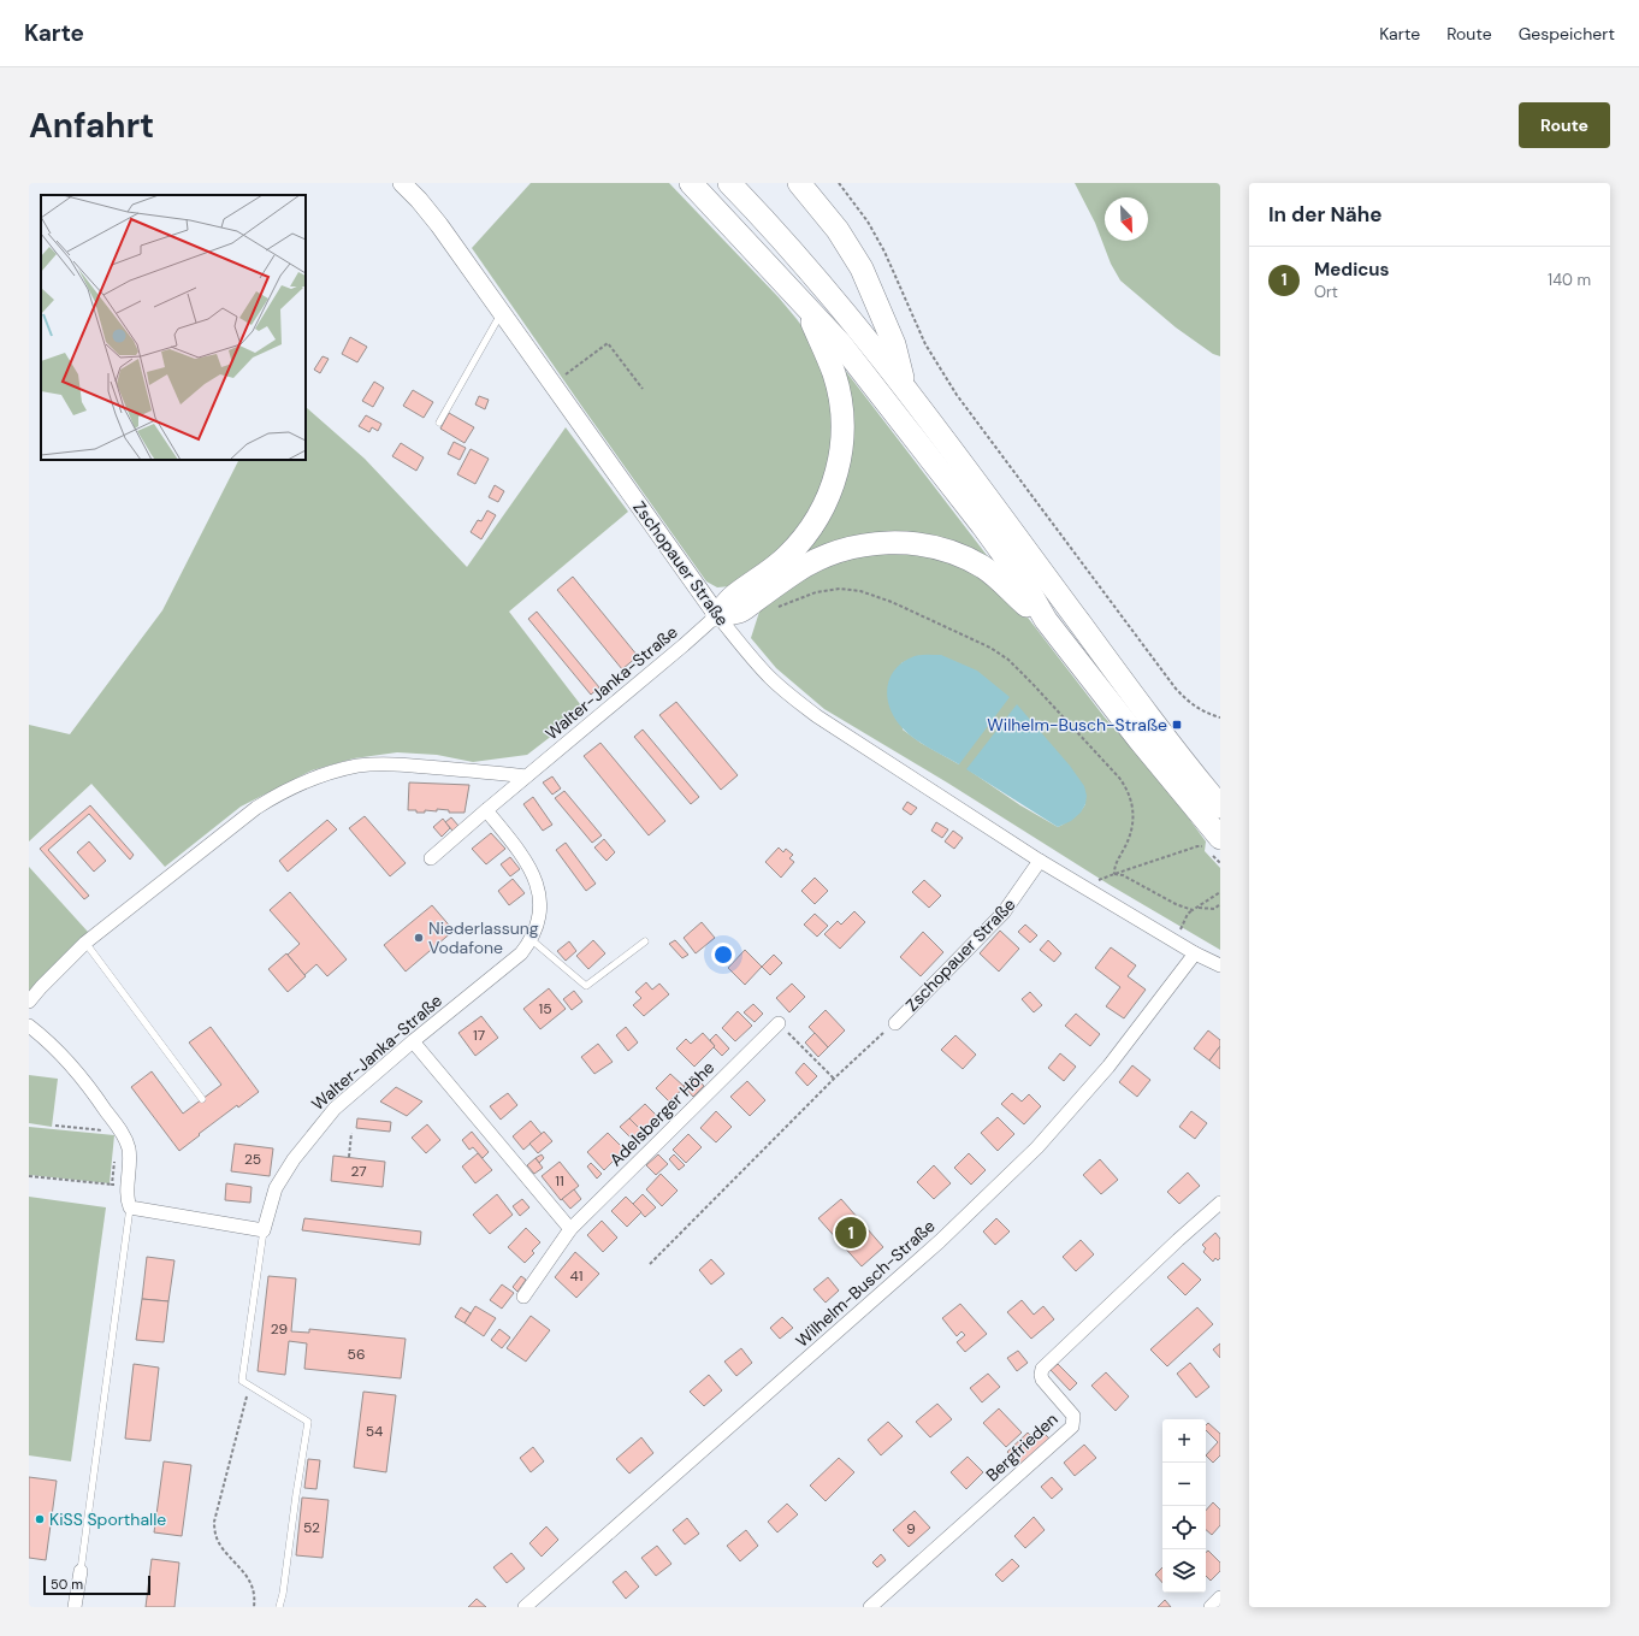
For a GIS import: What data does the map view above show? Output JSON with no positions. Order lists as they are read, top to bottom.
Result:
{
  "streets": {
    "street": [
      "Zschopauer Straße",
      "Walter-Janka-Straße",
      "Adelsberger Höhe",
      "Wilhelm-Busch-Straße",
      "Bergfrieden"
    ]
  },
  "crossings": [
    ["Zschopauer Straße", "Walter-Janka-Straße"],
    ["Zschopauer Straße", "Wilhelm-Busch-Straße"]
  ],
  "places": {
    "transit": ["Wilhelm-Busch-Straße"],
    "other": ["Niederlassung Vodafone", "KiSS Sporthalle"]
  },
  "house_numbers": [
    "15",
    "17",
    "25",
    "27",
    "11",
    "41",
    "29",
    "56",
    "54",
    "52",
    "9"
  ],
  "scale_bar": "50 m",
  "north": "bottom right",
  "page": {
    "header": "Karte",
    "nav": ["Karte", "Route", "Gespeichert"],
    "buttons": "Route",
    "title": "Anfahrt",
    "heading": "In der Nähe",
    "list": [
      {
        "mark": "1",
        "name": "Medicus",
        "note": "Ort",
        "value": "140 m"
      }
    ],
    "pins": "1",
    "map_buttons": ["+", "−"],
    "scale": "50 m"
  }
}
